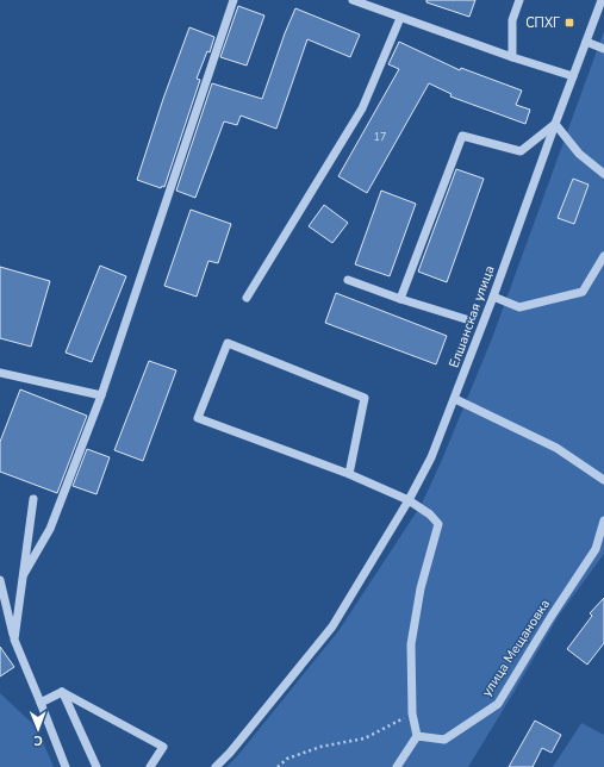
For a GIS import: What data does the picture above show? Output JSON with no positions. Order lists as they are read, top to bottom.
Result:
{
  "streets": {
    "street": ["Елшанская улица", "улица Мещановка"]
  },
  "places": {
    "transit": ["СПХГ"]
  },
  "house_numbers": ["17"],
  "north": "bottom"
}
